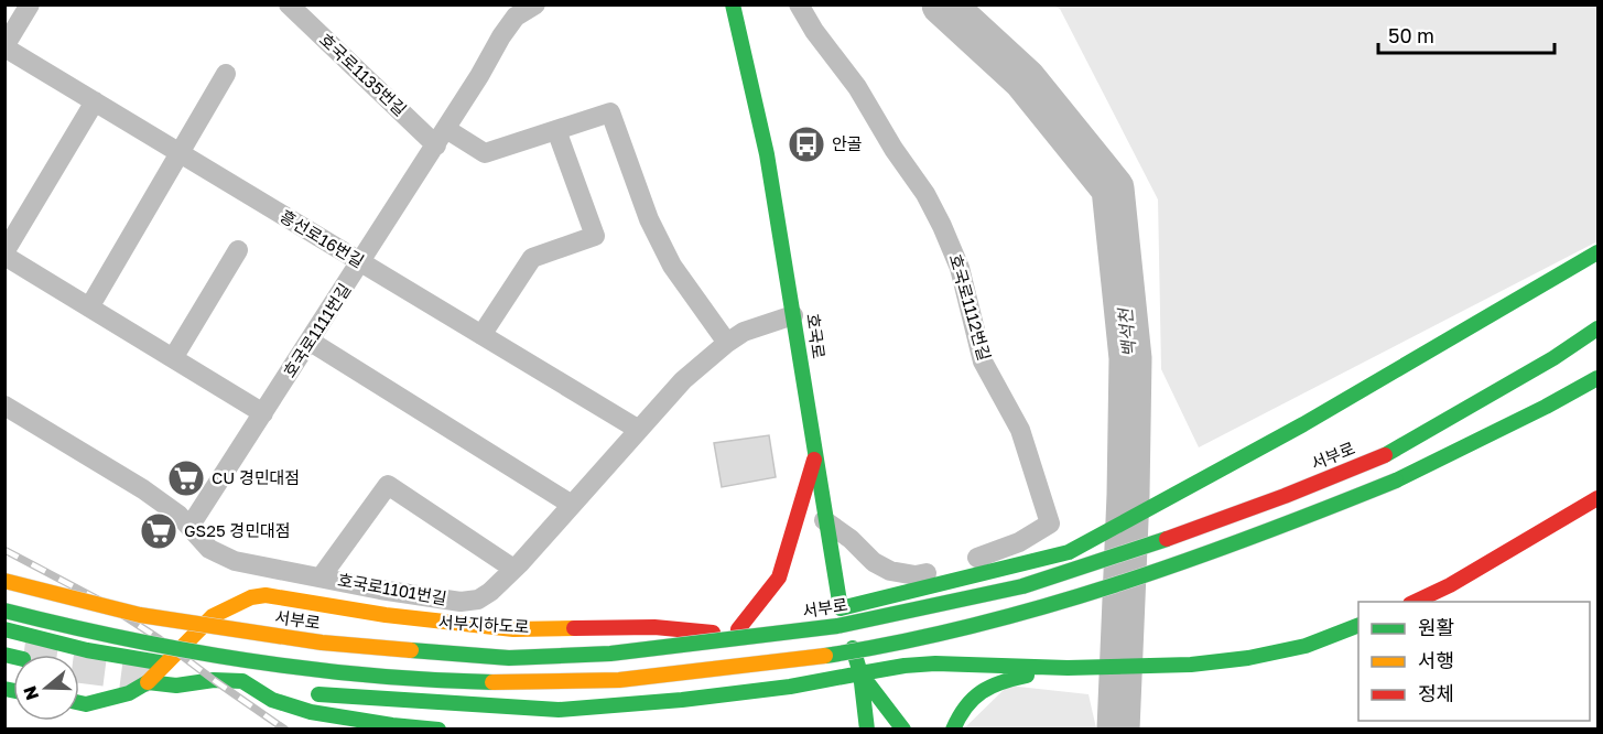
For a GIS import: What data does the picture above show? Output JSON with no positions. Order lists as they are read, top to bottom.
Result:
{
  "streets": {
    "main road": ["호국로", "서부로", "서부지하도로"],
    "street": [
      "호국로1135번길",
      "흥선로16번길",
      "호국로1112번길",
      "호국로1111번길",
      "호국로1101번길"
    ]
  },
  "crossings": [
    ["호국로1135번길", "호국로1111번길"],
    ["호국로1135번길", "호국로1101번길"],
    ["흥선로16번길", "호국로1111번길"],
    ["흥선로16번길", "호국로1101번길"],
    ["호국로1112번길", "호국로"],
    ["호국로1111번길", "호국로1101번길"],
    ["호국로", "서부로"],
    ["호국로", "호국로1101번길"],
    ["서부로", "서부지하도로"]
  ],
  "water": ["백석천"],
  "places": {
    "bus stop": ["안골"],
    "supermarket": ["CU 경민대점", "GS25 경민대점"]
  },
  "legend": ["원활", "서행", "정체"],
  "scale_bar": "50 m",
  "north": "left"
}
